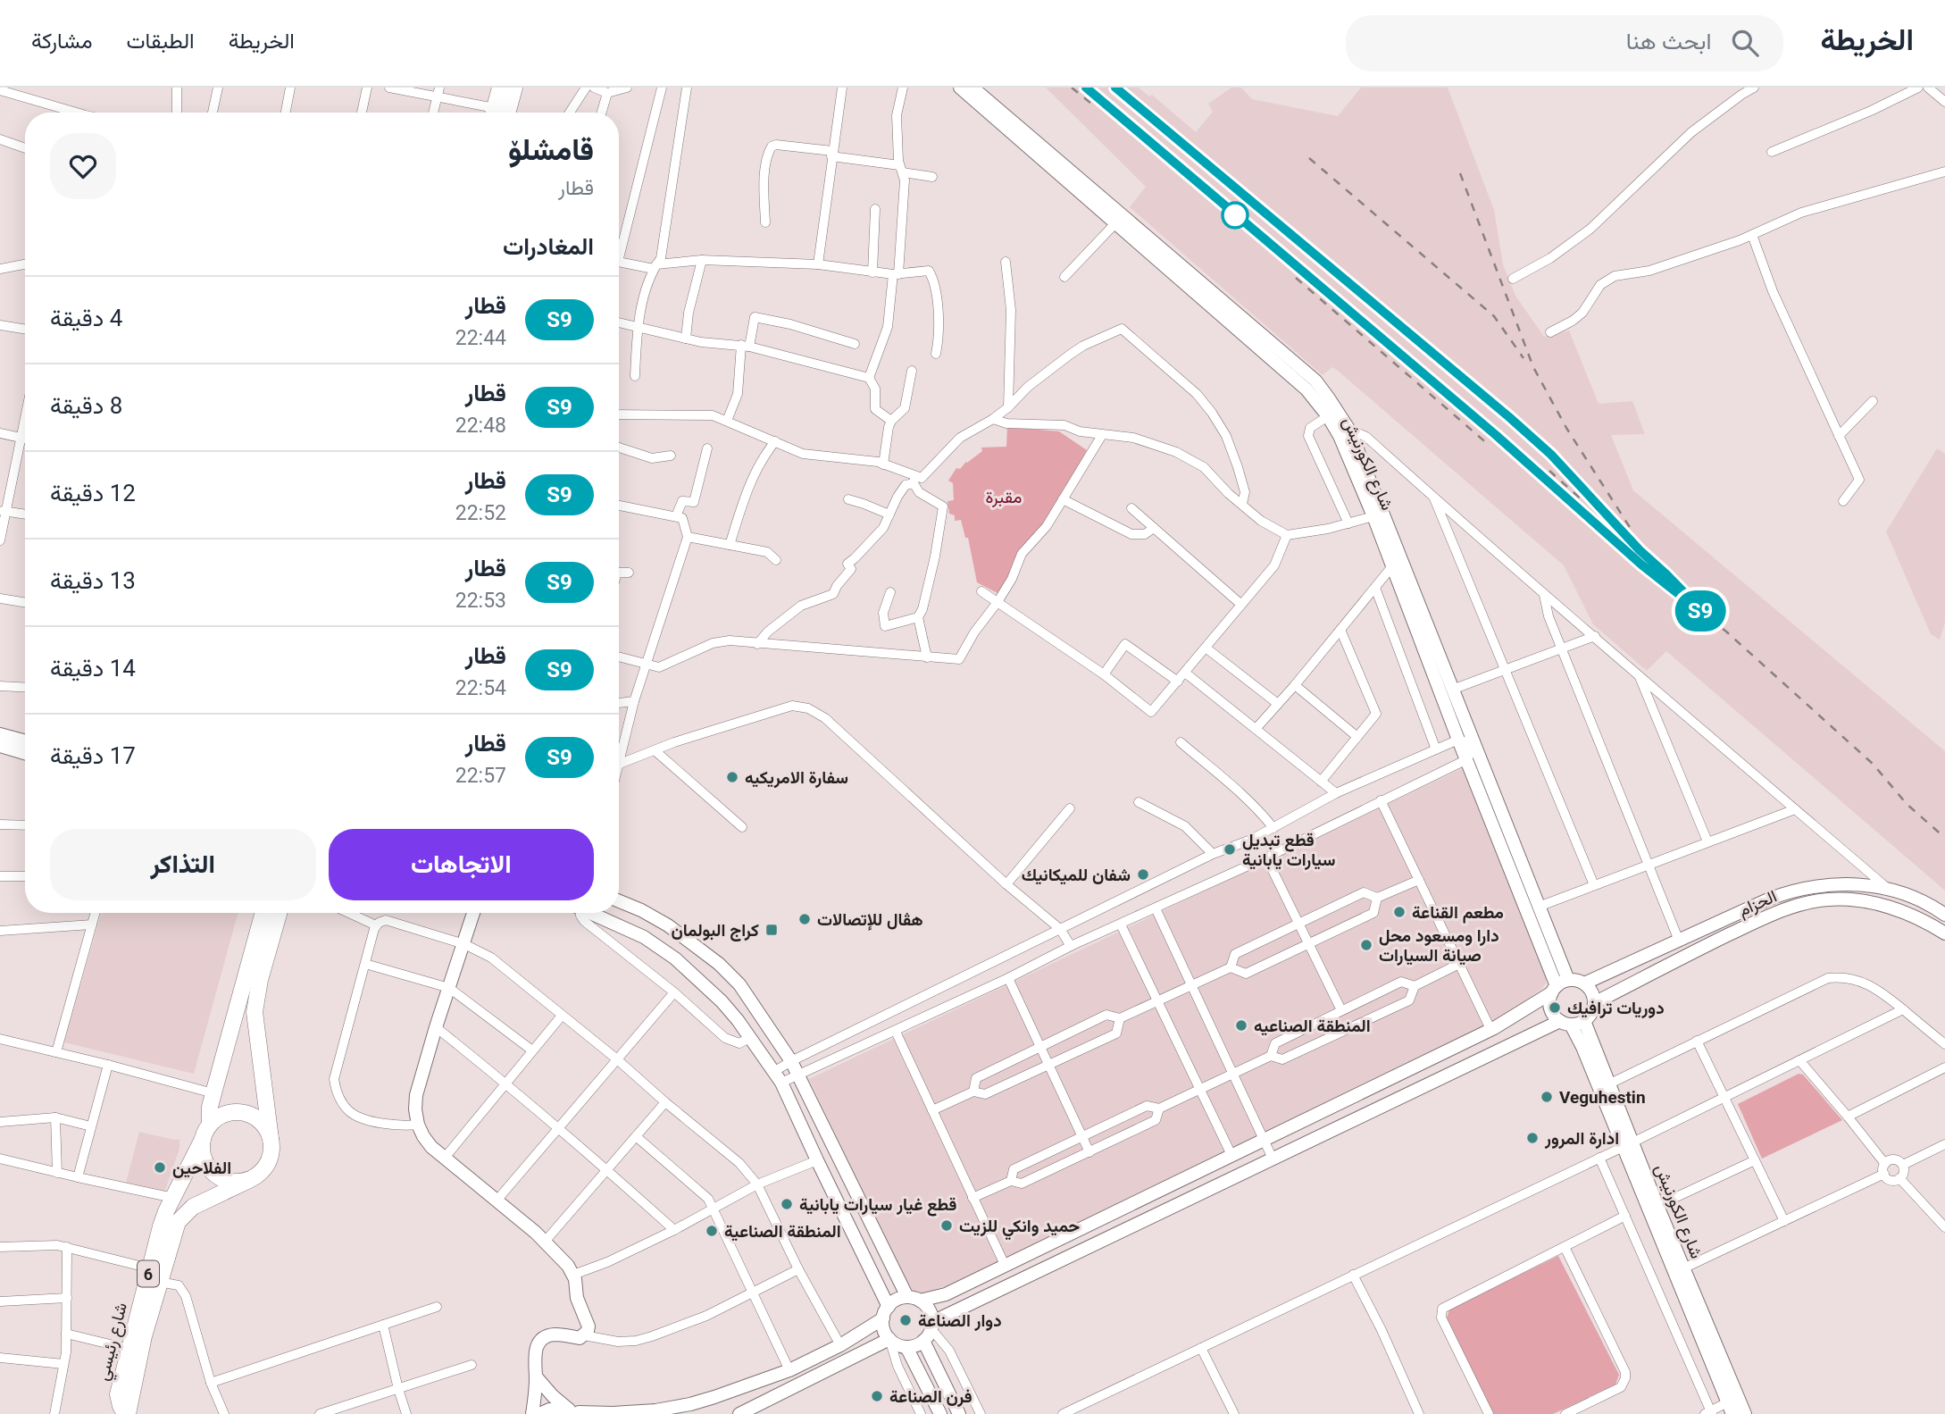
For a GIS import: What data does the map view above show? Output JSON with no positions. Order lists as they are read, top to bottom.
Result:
{
  "streets": {
    "highway": ["6", "شارع رئيسي"],
    "street": ["شارع الكورنيش", "الحزام"]
  },
  "crossings": [
    ["شارع الكورنيش", "الحزام"]
  ],
  "parks": ["مقبرة"],
  "places": {
    "other": [
      "سفارة الامريكيه",
      "قطع تبديل سيارات يابانية",
      "شفان للميكانيك",
      "مطعم القناعة",
      "هڤال للإتصالات",
      "دارا ومسعود محل صيانة السيارات",
      "دوريات ترافيك",
      "المنطقة الصناعيه",
      "Veguhestin",
      "ادارة المرور",
      "الفلاحين",
      "قطع غيار سيارات يابانية",
      "حميد وانكي للزيت",
      "المنطقة الصناعية",
      "دوار الصناعة",
      "فرن الصناعة"
    ],
    "transit": ["كراج البولمان"]
  },
  "page": {
    "header": "الخريطة",
    "search": "ابحث هنا",
    "nav": ["الخريطة", "الطبقات", "مشاركة"],
    "on_map": "S9",
    "heading": [
      ["قامشلۆ", "قطار"],
      "المغادرات"
    ],
    "list": [
      {
        "mark": "S9",
        "name": "قطار",
        "note": "22:44",
        "value": "4 دقيقة"
      },
      {
        "mark": "S9",
        "name": "قطار",
        "note": "22:48",
        "value": "8 دقيقة"
      },
      {
        "mark": "S9",
        "name": "قطار",
        "note": "22:52",
        "value": "12 دقيقة"
      },
      {
        "mark": "S9",
        "name": "قطار",
        "note": "22:53",
        "value": "13 دقيقة"
      },
      {
        "mark": "S9",
        "name": "قطار",
        "note": "22:54",
        "value": "14 دقيقة"
      },
      {
        "mark": "S9",
        "name": "قطار",
        "note": "22:57",
        "value": "17 دقيقة"
      }
    ],
    "buttons": ["الاتجاهات", "التذاكر"]
  }
}
